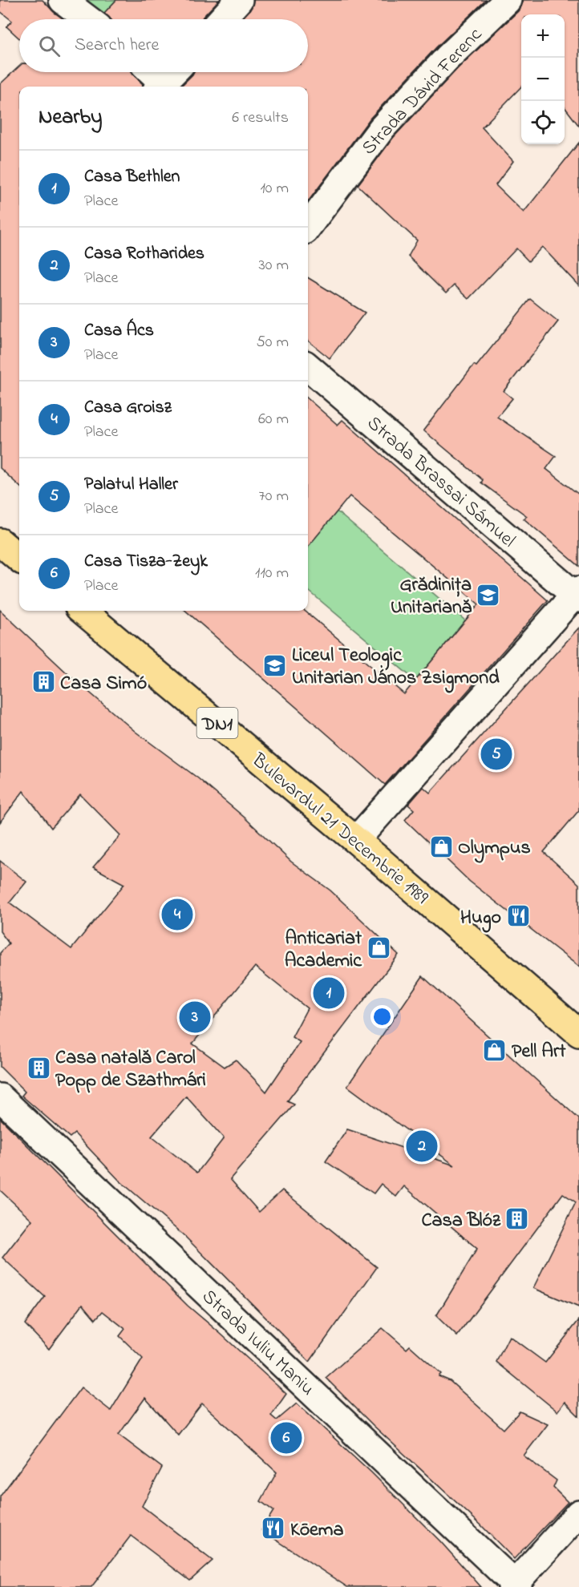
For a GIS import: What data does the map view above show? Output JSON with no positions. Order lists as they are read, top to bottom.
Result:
{
  "streets": {
    "main road": ["DN1", "Bulevardul 21 Decembrie 1989"],
    "street": ["Strada Dávid Ferenc", "Strada Brassai Sámuel", "Strada Iuliu Maniu"]
  },
  "places": {
    "school or university": ["Grădinița Unitariană", "Liceul Teologic Unitarian János Zsigmond"],
    "building": ["Casa Simó", "Casa natală Carol Popp de Szathmári", "Casa Blóz"],
    "shop": ["Olympus", "Anticariat Academic", "Pell Art"],
    "restaurant": ["Hugo", "Kōema"]
  },
  "page": {
    "map_buttons": ["+", "−"],
    "search": "Search here",
    "heading": ["Nearby", "6 results"],
    "list": [
      {
        "mark": "1",
        "name": "Casa Bethlen",
        "note": "Place",
        "value": "10 m"
      },
      {
        "mark": "2",
        "name": "Casa Rotharides",
        "note": "Place",
        "value": "30 m"
      },
      {
        "mark": "3",
        "name": "Casa Ács",
        "note": "Place",
        "value": "50 m"
      },
      {
        "mark": "4",
        "name": "Casa Groisz",
        "note": "Place",
        "value": "60 m"
      },
      {
        "mark": "5",
        "name": "Palatul Haller",
        "note": "Place",
        "value": "70 m"
      },
      {
        "mark": "6",
        "name": "Casa Tisza-Zeyk",
        "note": "Place",
        "value": "110 m"
      }
    ],
    "pins": [
      "5",
      "4",
      "1",
      "3",
      "2",
      "6"
    ]
  }
}
